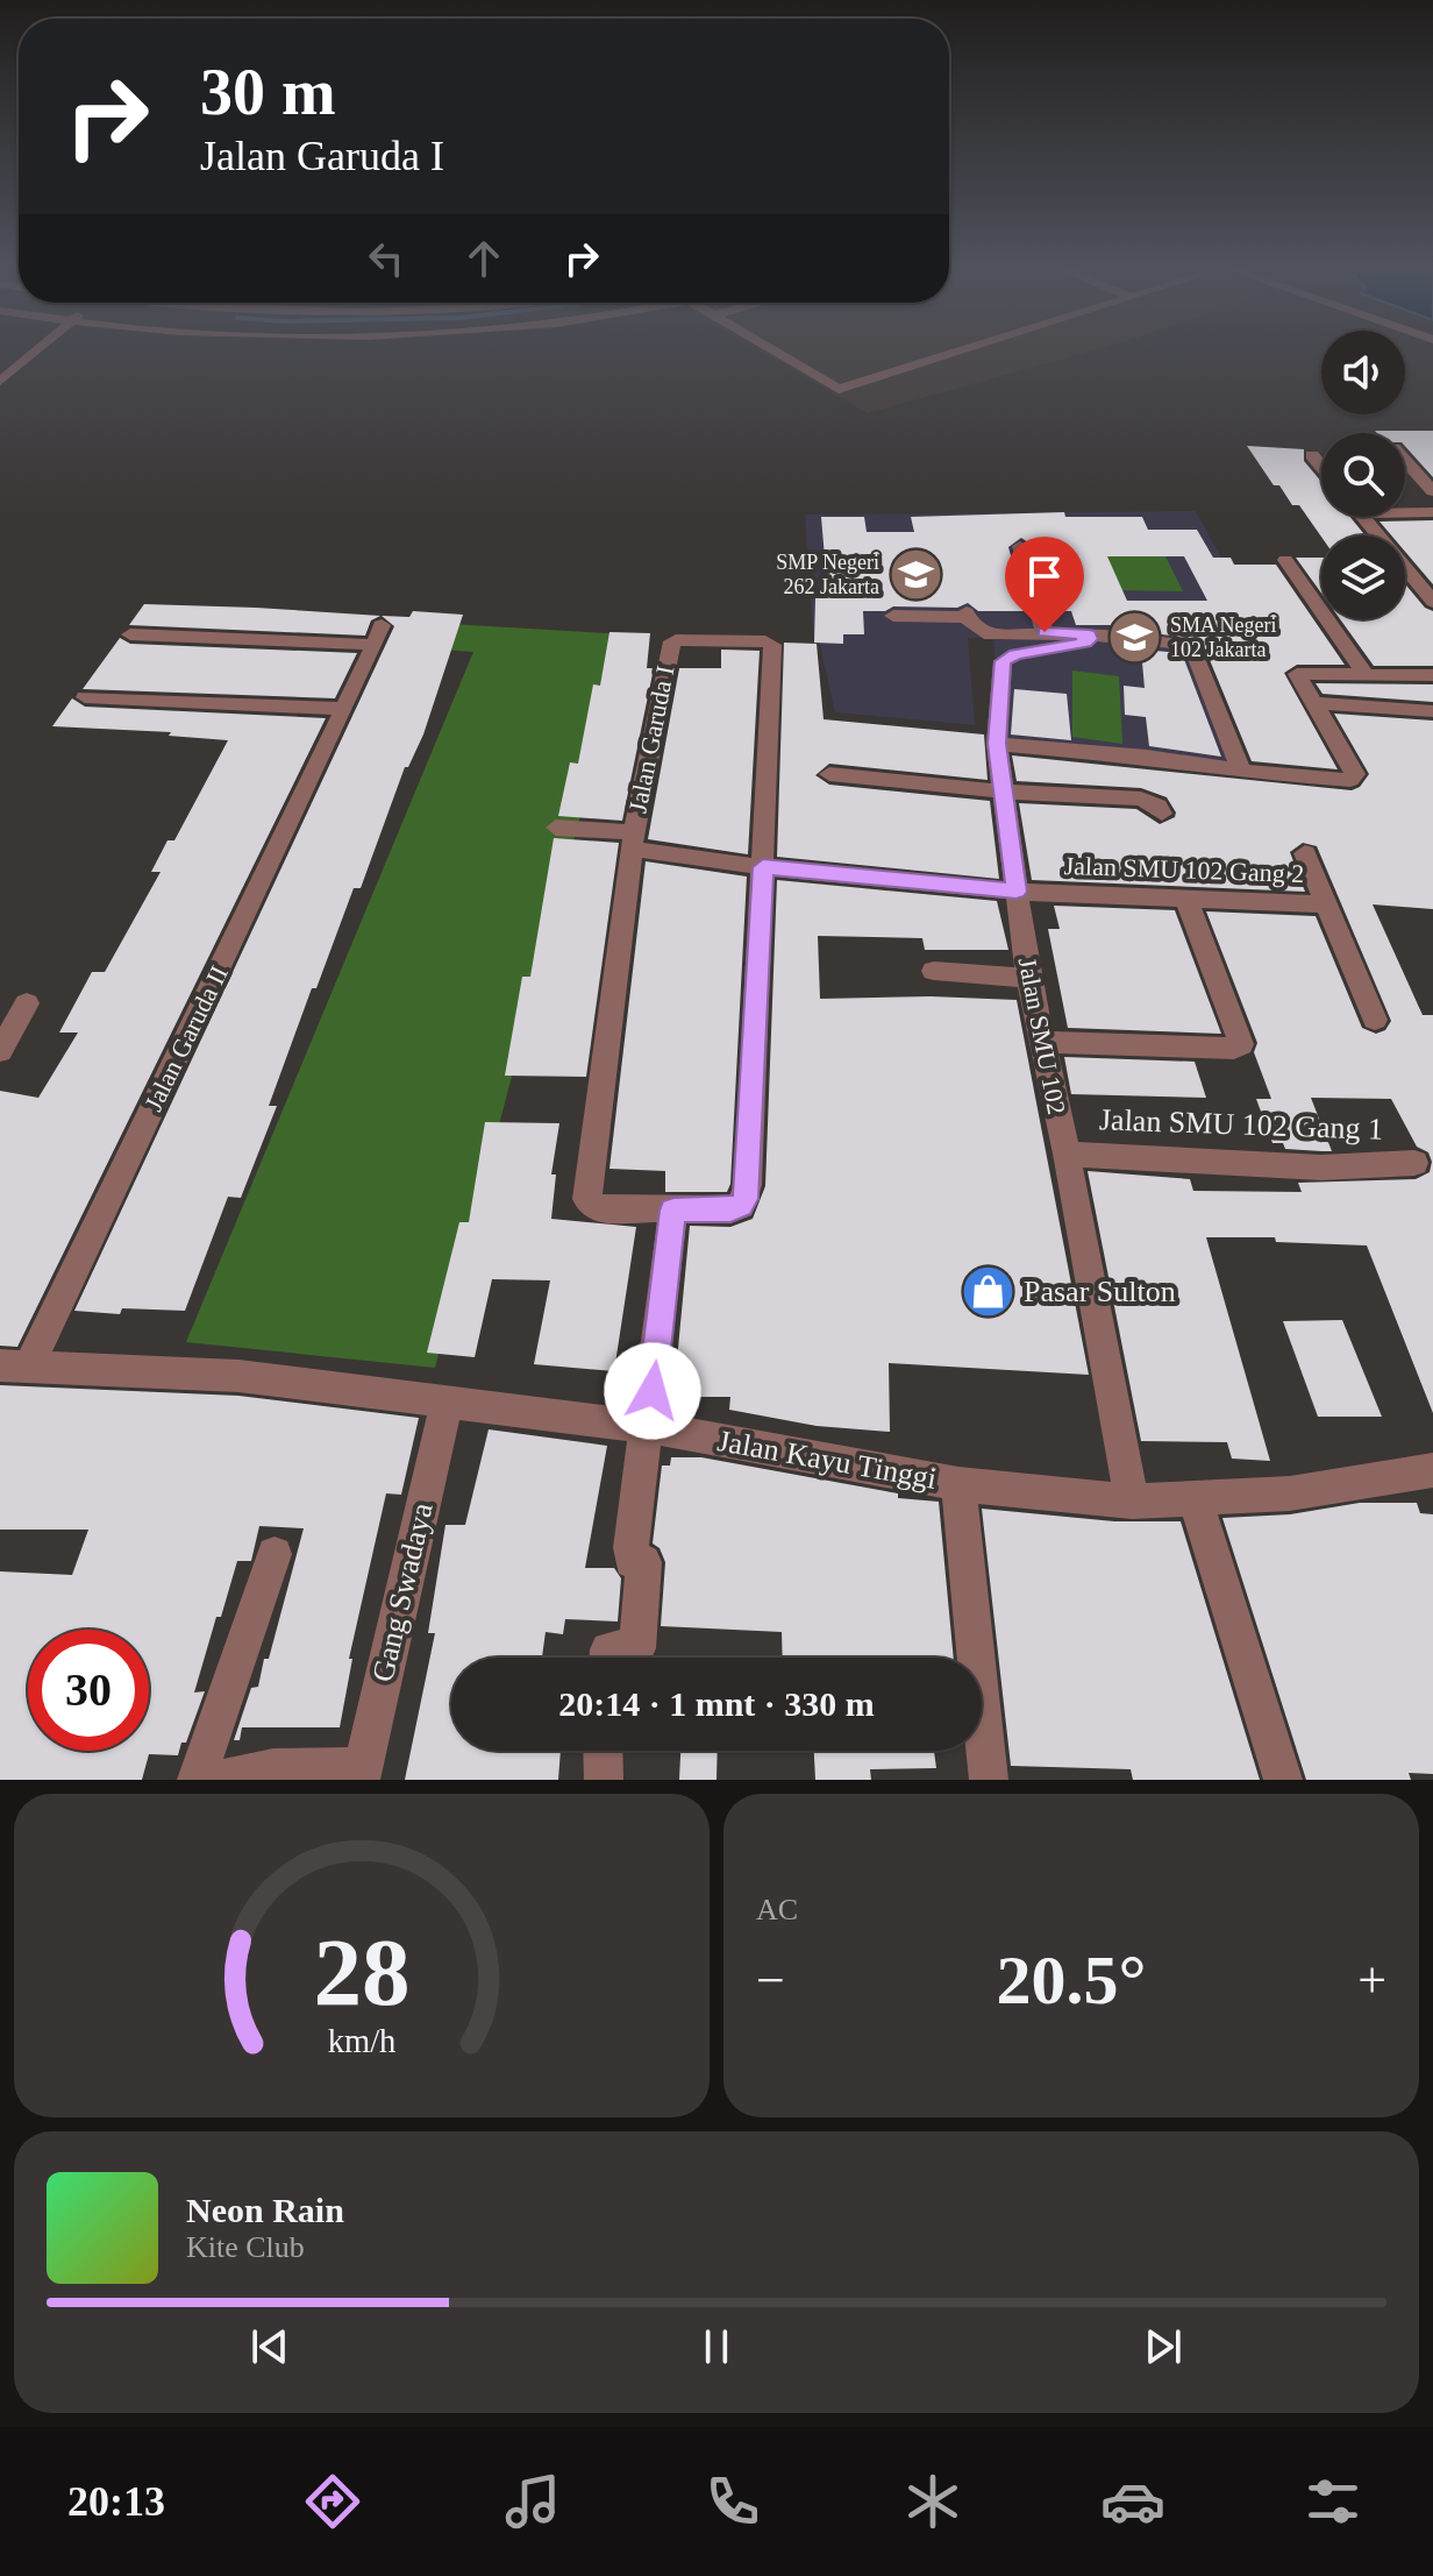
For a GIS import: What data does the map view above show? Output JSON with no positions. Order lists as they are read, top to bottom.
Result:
{
  "streets": {
    "street": [
      "Jalan Garuda I",
      "Jalan SMU 102 Gang 2",
      "Jalan SMU 102",
      "Jalan Garuda II",
      "Jalan SMU 102 Gang 1",
      "Jalan Kayu Tinggi",
      "Gang Swadaya"
    ]
  },
  "crossings": [
    ["Jalan Garuda I", "Jalan SMU 102 Gang 2"],
    ["Jalan SMU 102 Gang 2", "Jalan SMU 102"],
    ["Jalan SMU 102", "Jalan SMU 102 Gang 1"],
    ["Jalan SMU 102", "Jalan Kayu Tinggi"],
    ["Jalan Garuda II", "Jalan Kayu Tinggi"],
    ["Jalan Kayu Tinggi", "Gang Swadaya"]
  ],
  "places": {
    "school or university": ["SMP Negeri 262 Jakarta", "SMA Negeri 102 Jakarta"],
    "shop": ["Pasar Sulton"]
  },
  "page": {
    "turn": ["30 m", "Jalan Garuda I"],
    "limit": "30",
    "trip": "20:14 · 1 mnt · 330 m",
    "tile": "AC",
    "heat": ["−", "20.5°", "+"],
    "song": ["Neon Rain", "Kite Club"],
    "tabs": "20:13",
    "gauge": ["28", "km/h"]
  }
}
